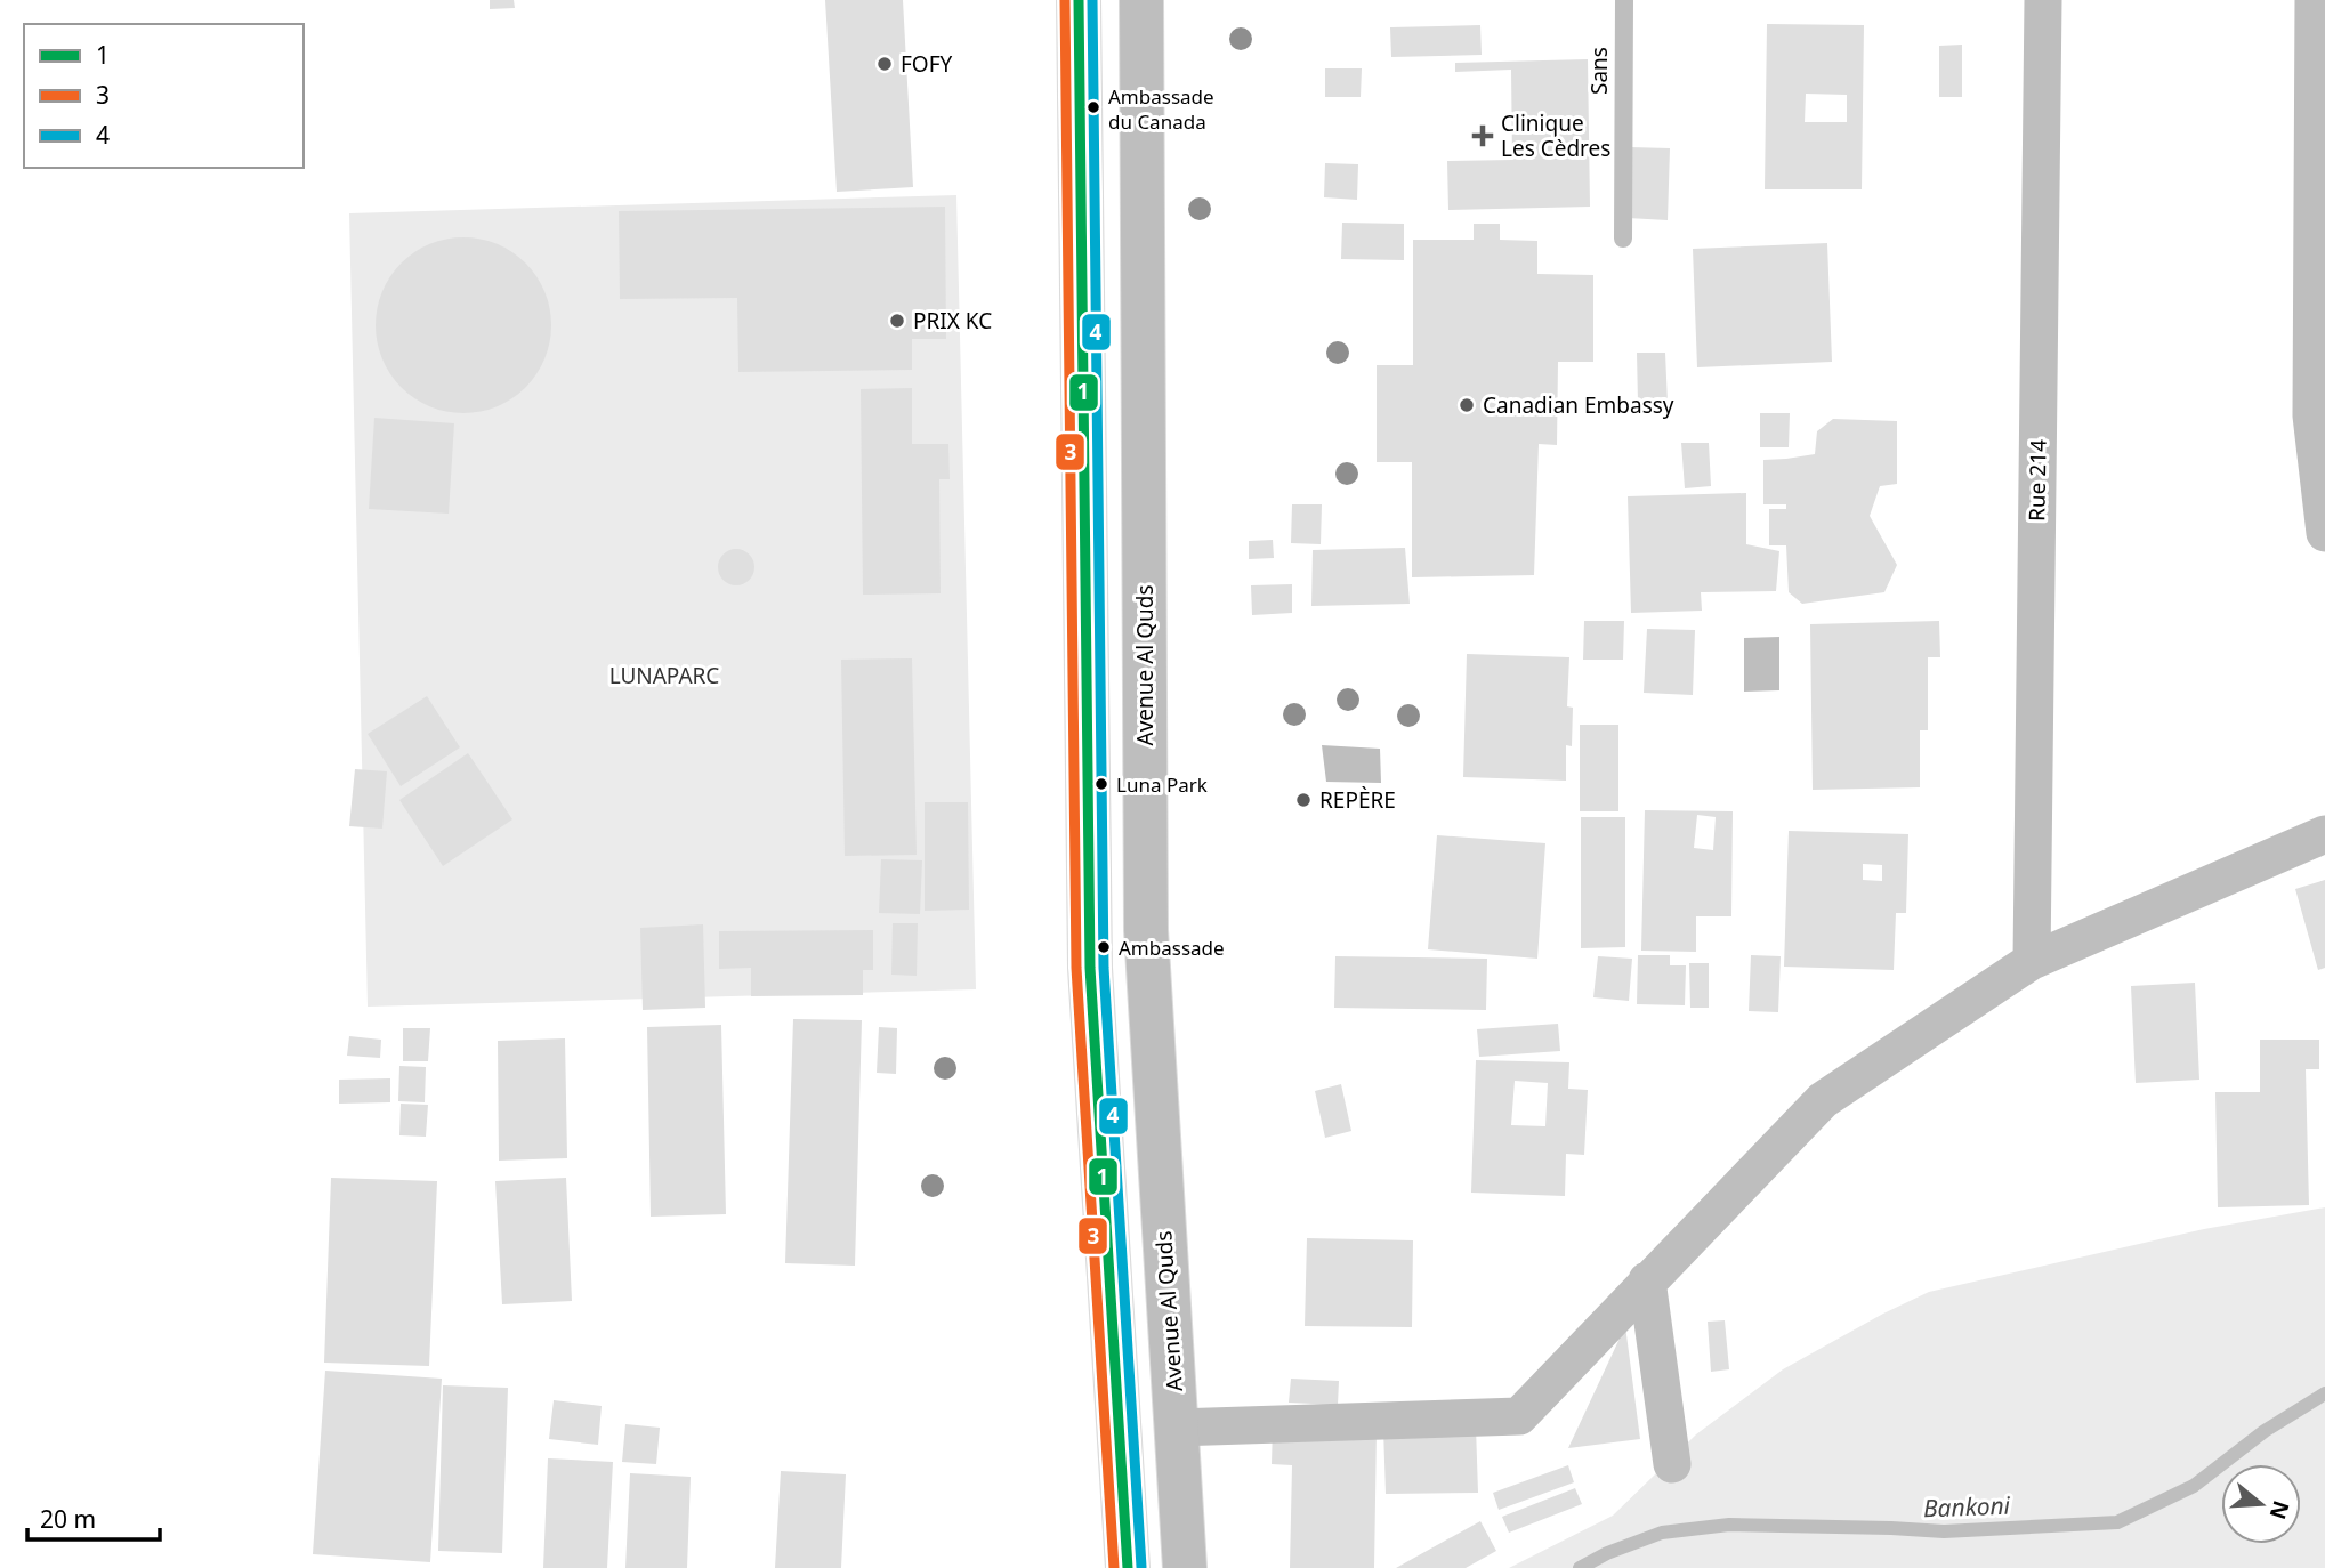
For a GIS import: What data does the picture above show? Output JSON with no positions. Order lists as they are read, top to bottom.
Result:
{
  "streets": {
    "main road": ["Avenue Al Quds"],
    "street": ["Rue 214"],
    "lane": ["Sans"]
  },
  "water": ["Bankoni"],
  "parks": ["LUNAPARC"],
  "places": {
    "other": [
      "FOFY",
      "Ambassade du Canada",
      "PRIX KC",
      "Canadian Embassy",
      "Luna Park",
      "REPÈRE",
      "Ambassade"
    ],
    "health": ["Clinique Les Cèdres"]
  },
  "lines": ["transit line 1", "transit line 3", "transit line 4"],
  "legend": ["1", "3", "4"],
  "scale_bar": "20 m",
  "north": "right"
}
